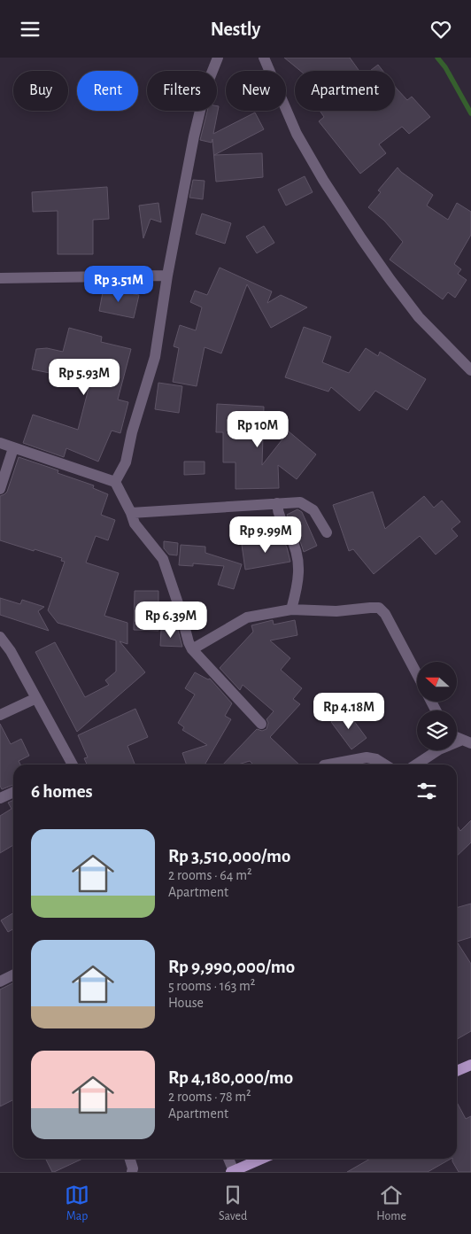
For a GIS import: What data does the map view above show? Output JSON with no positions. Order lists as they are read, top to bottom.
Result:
{
  "north": "left",
  "page": {
    "header": "Nestly",
    "chip": [
      "Buy",
      "Rent",
      "Filters",
      "New",
      "Apartment"
    ],
    "price": [
      "Rp 3.51M",
      "Rp 5.93M",
      "Rp 10M",
      "Rp 9.99M",
      "Rp 6.39M",
      "Rp 4.18M"
    ],
    "heading": "6 homes",
    "list": [
      {
        "name": "Rp 3,510,000/mo",
        "note": "2 rooms · 64 m² · Apartment"
      },
      {
        "name": "Rp 9,990,000/mo",
        "note": "5 rooms · 163 m² · House"
      },
      {
        "name": "Rp 4,180,000/mo",
        "note": "2 rooms · 78 m² · Apartment"
      }
    ],
    "tabs": ["Map", "Saved", "Home"]
  }
}
